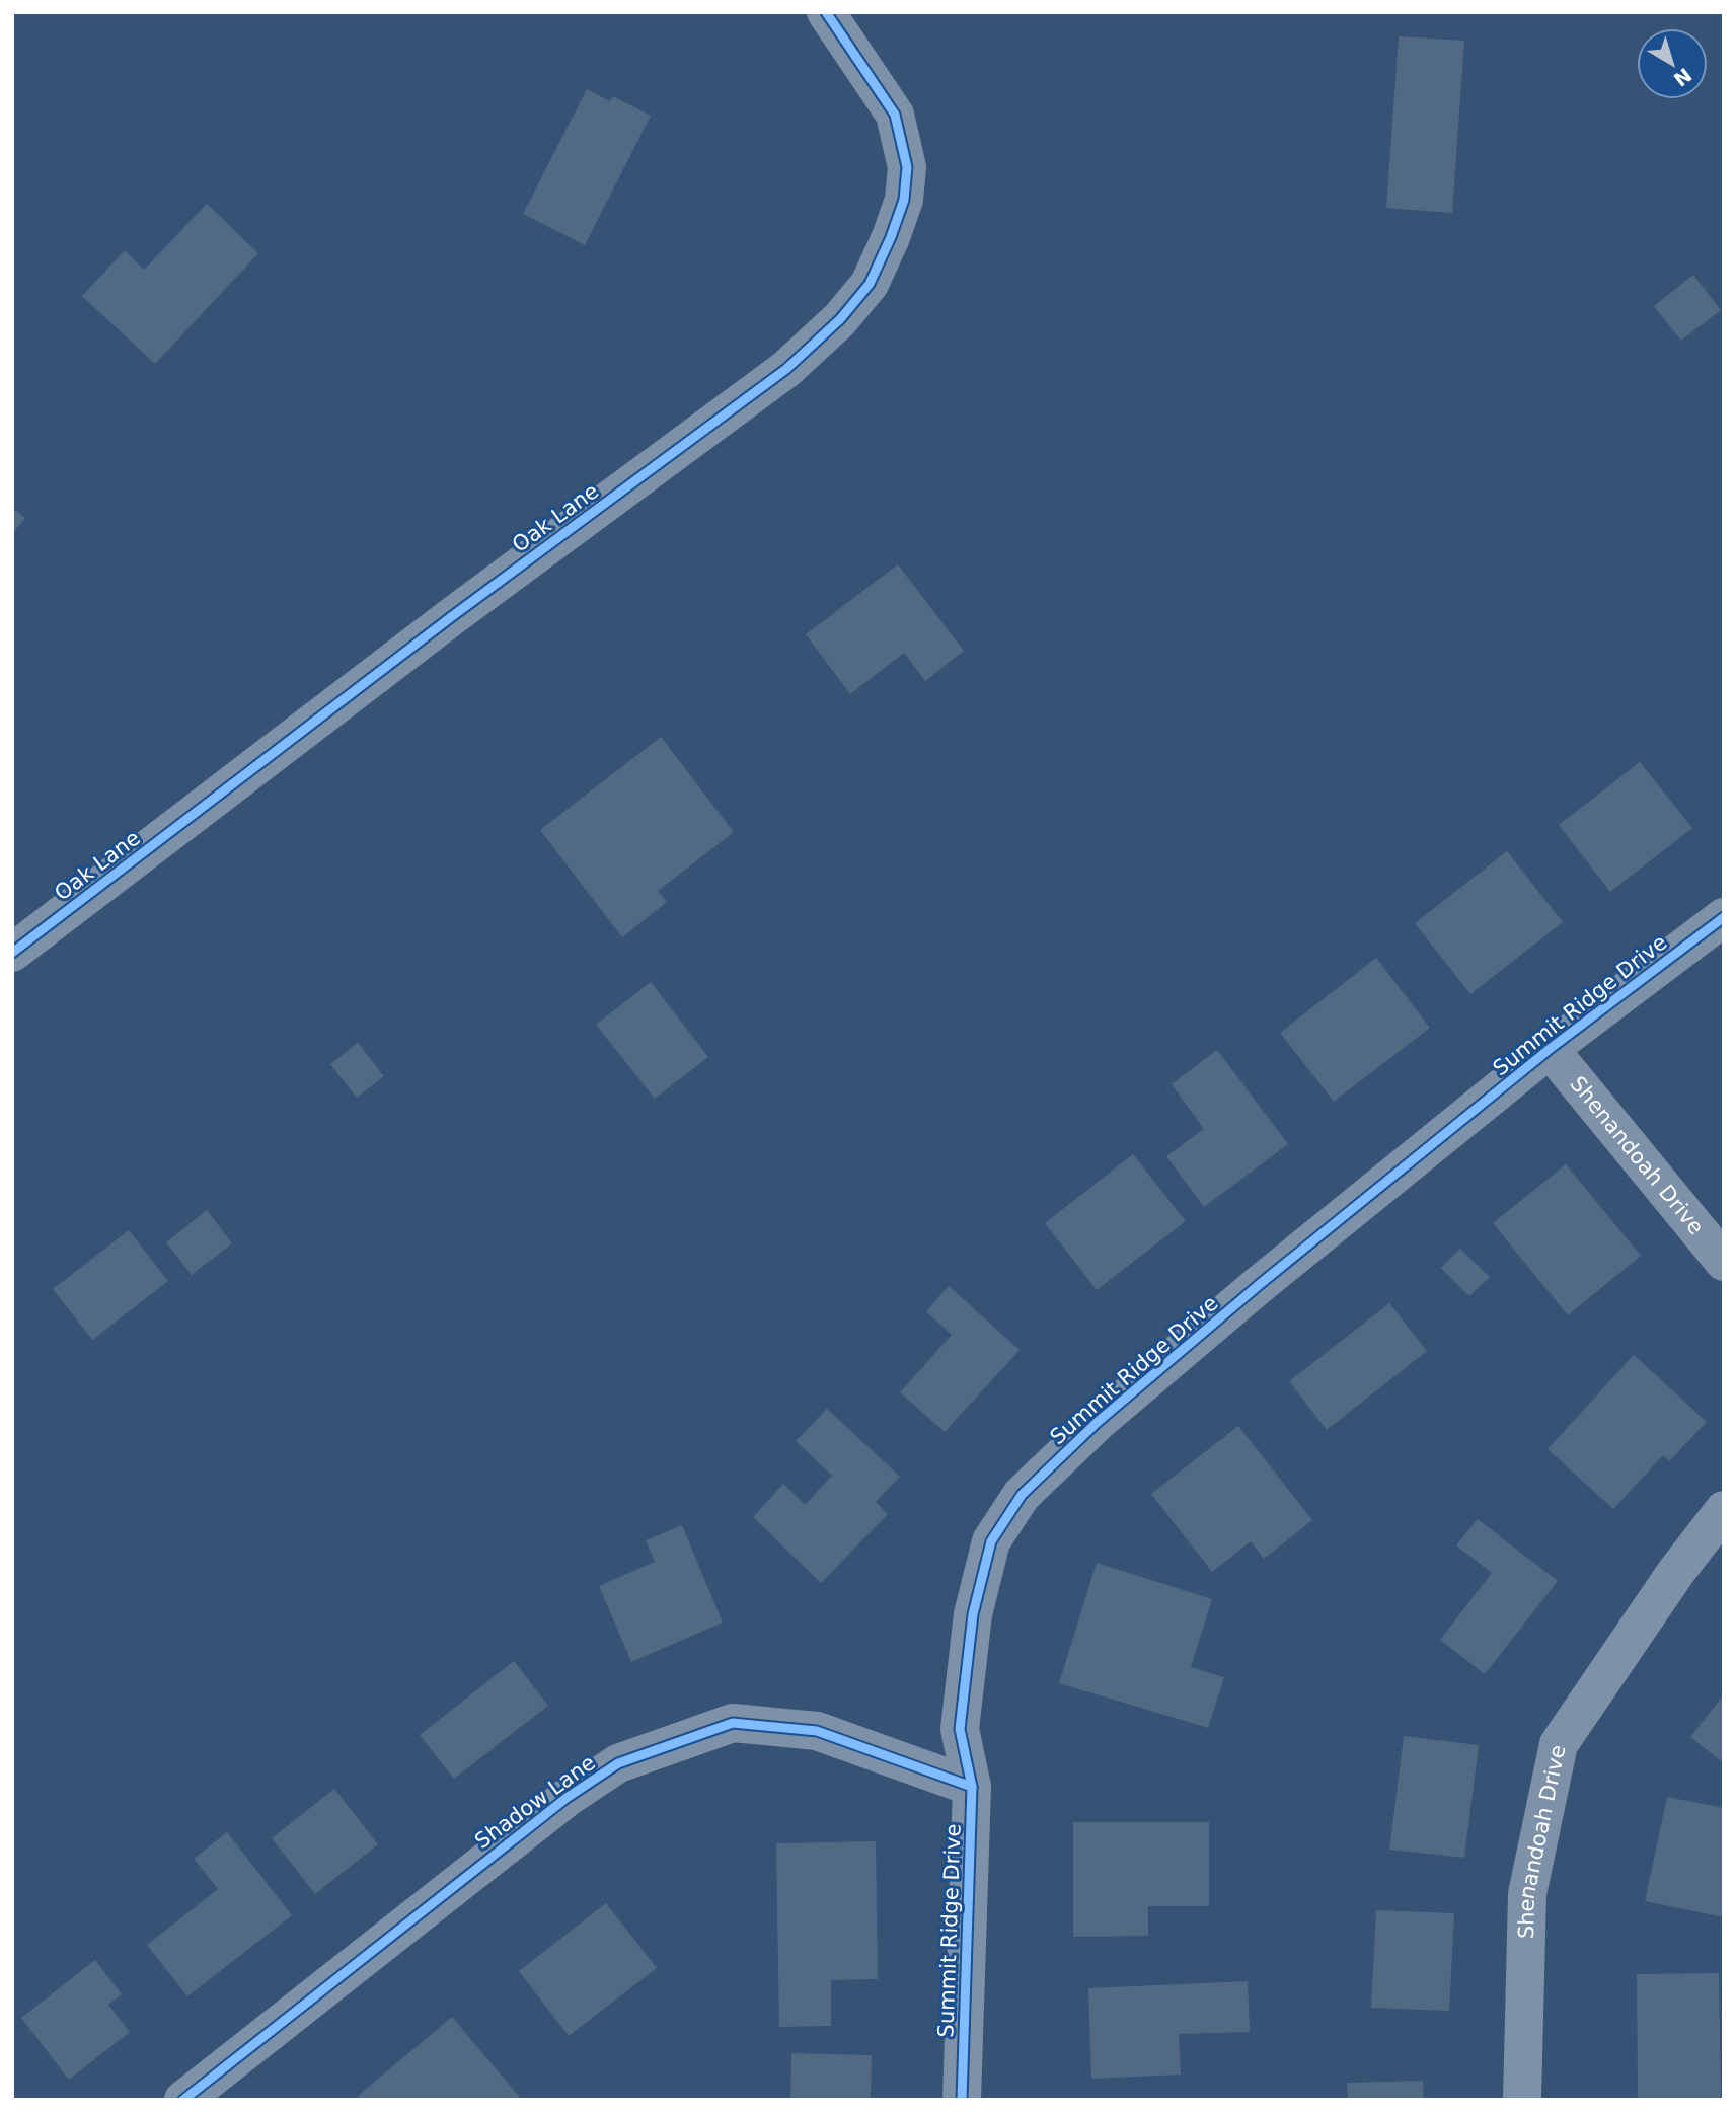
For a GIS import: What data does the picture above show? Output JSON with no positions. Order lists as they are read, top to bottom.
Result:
{
  "streets": {
    "street": [
      "Oak Lane",
      "Summit Ridge Drive",
      "Shenandoah Drive",
      "Shadow Lane"
    ]
  },
  "crossings": [
    ["Summit Ridge Drive", "Shenandoah Drive"],
    ["Summit Ridge Drive", "Shadow Lane"]
  ],
  "north": "bottom right"
}
